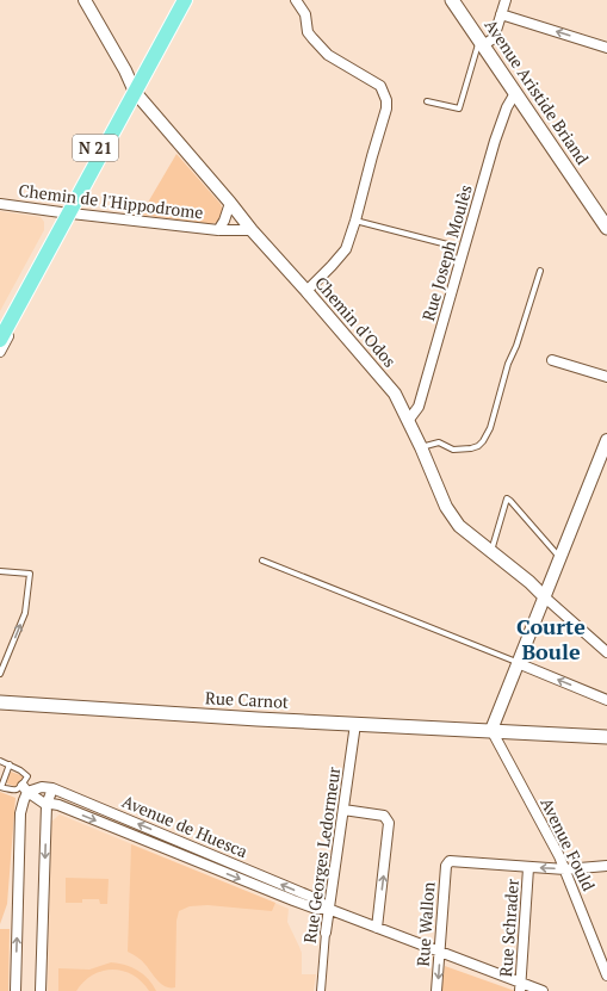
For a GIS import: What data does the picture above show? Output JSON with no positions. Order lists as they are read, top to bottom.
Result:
{
  "streets": {
    "main road": ["Avenue Aristide Briand", "N 21", "Rue Carnot"],
    "street": [
      "Chemin de l'Hippodrome",
      "Rue Joseph Moulès",
      "Chemin d'Odos",
      "Avenue de Huesca",
      "Avenue Fould",
      "Rue Georges Ledormeur",
      "Rue Wallon",
      "Rue Schrader"
    ]
  },
  "crossings": [
    ["Avenue Aristide Briand", "Rue Joseph Moulès"],
    ["N 21", "Chemin de l'Hippodrome"],
    ["N 21", "Chemin d'Odos"],
    ["Chemin de l'Hippodrome", "Chemin d'Odos"],
    ["Rue Joseph Moulès", "Chemin d'Odos"],
    ["Rue Carnot", "Avenue Fould"],
    ["Rue Carnot", "Rue Georges Ledormeur"],
    ["Avenue de Huesca", "Rue Georges Ledormeur"],
    ["Avenue de Huesca", "Rue Wallon"],
    ["Avenue de Huesca", "Rue Schrader"],
    ["Rue Wallon", "Rue Schrader"]
  ],
  "districts": ["Courte Boule"]
}
